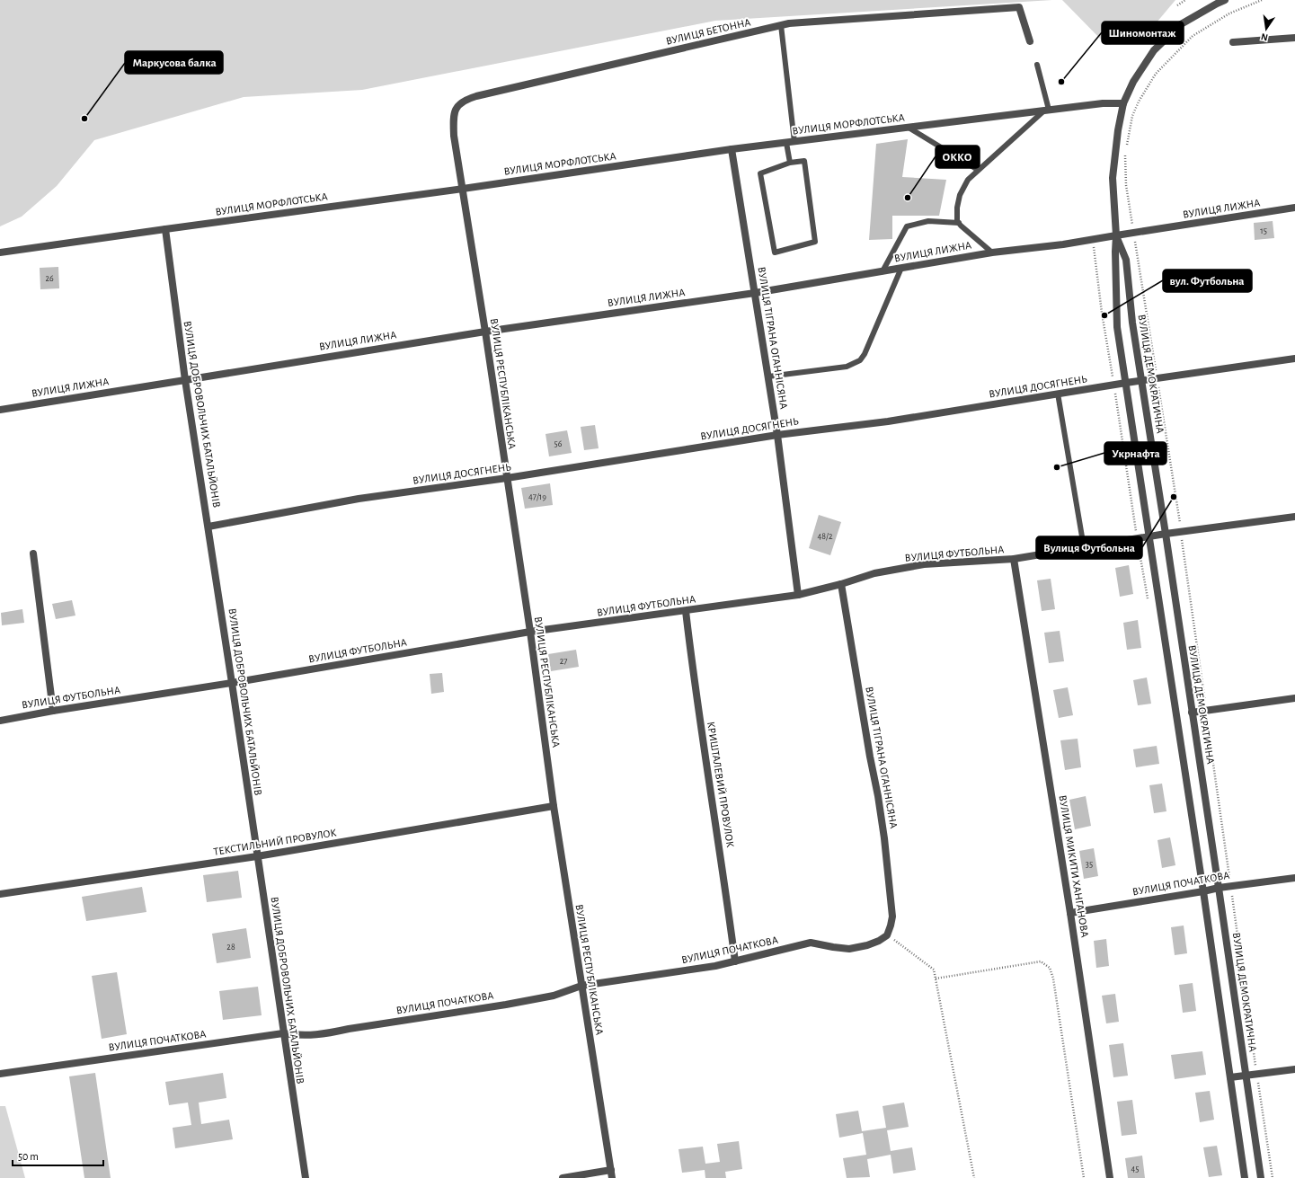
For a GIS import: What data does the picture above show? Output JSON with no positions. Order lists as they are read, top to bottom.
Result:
{
  "streets": {
    "street": [
      "ВУЛИЦЯ БЕТОННА",
      "ВУЛИЦЯ МОРФЛОТСЬКА",
      "ВУЛИЦЯ ЛИЖНА",
      "ВУЛИЦЯ ТІГРАНА ОГАННІСЯНА",
      "ВУЛИЦЯ ДЕМОКРАТИЧНА",
      "ВУЛИЦЯ РЕСПУБЛІКАНСЬКА",
      "ВУЛИЦЯ ДОСЯГНЕНЬ",
      "ВУЛИЦЯ ДОБРОВОЛЬЧИХ БАТАЛЬЙОНІВ",
      "ВУЛИЦЯ ФУТБОЛЬНА",
      "КРИШТАЛЕВИЙ ПРОВУЛОК",
      "ТЕКСТИЛЬНИЙ ПРОВУЛОК",
      "ВУЛИЦЯ МИКИТИ ХАНГАНОВА",
      "ВУЛИЦЯ ПОЧАТКОВА"
    ]
  },
  "crossings": [
    ["ВУЛИЦЯ БЕТОННА", "ВУЛИЦЯ МОРФЛОТСЬКА"],
    ["ВУЛИЦЯ БЕТОННА", "ВУЛИЦЯ РЕСПУБЛІКАНСЬКА"],
    ["ВУЛИЦЯ МОРФЛОТСЬКА", "ВУЛИЦЯ ТІГРАНА ОГАННІСЯНА"],
    ["ВУЛИЦЯ МОРФЛОТСЬКА", "ВУЛИЦЯ ДЕМОКРАТИЧНА"],
    ["ВУЛИЦЯ МОРФЛОТСЬКА", "ВУЛИЦЯ РЕСПУБЛІКАНСЬКА"],
    ["ВУЛИЦЯ МОРФЛОТСЬКА", "ВУЛИЦЯ ДОБРОВОЛЬЧИХ БАТАЛЬЙОНІВ"],
    ["ВУЛИЦЯ ЛИЖНА", "ВУЛИЦЯ ТІГРАНА ОГАННІСЯНА"],
    ["ВУЛИЦЯ ЛИЖНА", "ВУЛИЦЯ ДЕМОКРАТИЧНА"],
    ["ВУЛИЦЯ ЛИЖНА", "ВУЛИЦЯ РЕСПУБЛІКАНСЬКА"],
    ["ВУЛИЦЯ ЛИЖНА", "ВУЛИЦЯ ДОБРОВОЛЬЧИХ БАТАЛЬЙОНІВ"],
    ["ВУЛИЦЯ ТІГРАНА ОГАННІСЯНА", "ВУЛИЦЯ ДОСЯГНЕНЬ"],
    ["ВУЛИЦЯ ТІГРАНА ОГАННІСЯНА", "ВУЛИЦЯ ФУТБОЛЬНА"],
    ["ВУЛИЦЯ ТІГРАНА ОГАННІСЯНА", "ВУЛИЦЯ ПОЧАТКОВА"],
    ["ВУЛИЦЯ ДЕМОКРАТИЧНА", "ВУЛИЦЯ ДОСЯГНЕНЬ"],
    ["ВУЛИЦЯ ДЕМОКРАТИЧНА", "ВУЛИЦЯ ФУТБОЛЬНА"],
    ["ВУЛИЦЯ ДЕМОКРАТИЧНА", "ВУЛИЦЯ ПОЧАТКОВА"],
    ["ВУЛИЦЯ РЕСПУБЛІКАНСЬКА", "ВУЛИЦЯ ДОСЯГНЕНЬ"],
    ["ВУЛИЦЯ РЕСПУБЛІКАНСЬКА", "ВУЛИЦЯ ФУТБОЛЬНА"],
    ["ВУЛИЦЯ РЕСПУБЛІКАНСЬКА", "ТЕКСТИЛЬНИЙ ПРОВУЛОК"],
    ["ВУЛИЦЯ РЕСПУБЛІКАНСЬКА", "ВУЛИЦЯ ПОЧАТКОВА"],
    ["ВУЛИЦЯ ДОСЯГНЕНЬ", "ВУЛИЦЯ ДОБРОВОЛЬЧИХ БАТАЛЬЙОНІВ"],
    ["ВУЛИЦЯ ДОБРОВОЛЬЧИХ БАТАЛЬЙОНІВ", "ВУЛИЦЯ ФУТБОЛЬНА"],
    ["ВУЛИЦЯ ДОБРОВОЛЬЧИХ БАТАЛЬЙОНІВ", "ТЕКСТИЛЬНИЙ ПРОВУЛОК"],
    ["ВУЛИЦЯ ДОБРОВОЛЬЧИХ БАТАЛЬЙОНІВ", "ВУЛИЦЯ ПОЧАТКОВА"],
    ["ВУЛИЦЯ ФУТБОЛЬНА", "КРИШТАЛЕВИЙ ПРОВУЛОК"],
    ["ВУЛИЦЯ ФУТБОЛЬНА", "ВУЛИЦЯ МИКИТИ ХАНГАНОВА"],
    ["КРИШТАЛЕВИЙ ПРОВУЛОК", "ВУЛИЦЯ ПОЧАТКОВА"],
    ["ВУЛИЦЯ МИКИТИ ХАНГАНОВА", "ВУЛИЦЯ ПОЧАТКОВА"]
  ],
  "places": [
    "Шиномонтаж",
    "Маркусова балка",
    "ОККО",
    "вул. Футбольна",
    "Укрнафта",
    "Вулиця Футбольна"
  ],
  "house_numbers": [
    "15",
    "26",
    "56",
    "47/19",
    "48/2",
    "27",
    "35",
    "28",
    "45"
  ],
  "scale_bar": "50 m",
  "north": "bottom"
}
